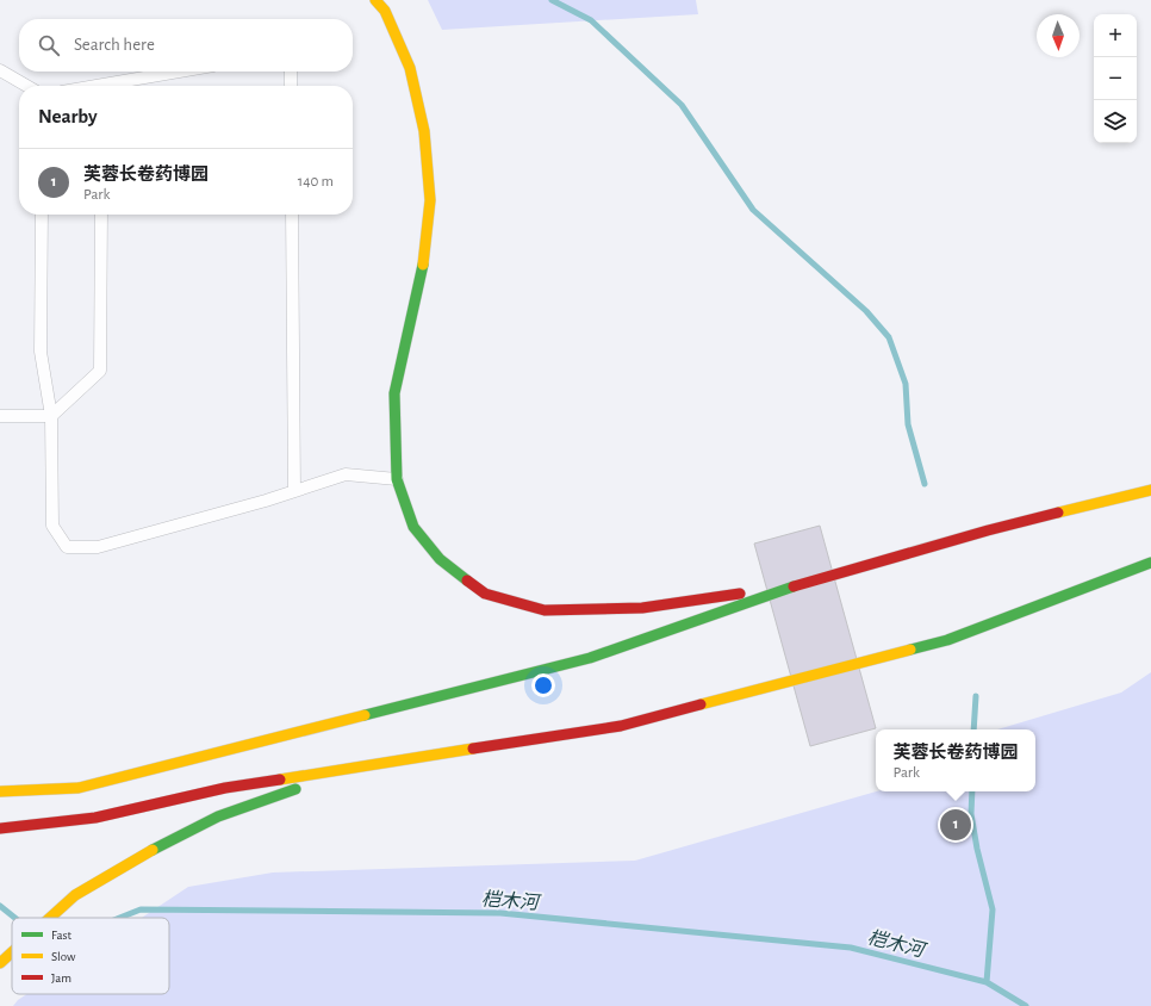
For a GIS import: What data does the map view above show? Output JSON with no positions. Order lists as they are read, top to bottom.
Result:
{
  "water": ["桤木河"],
  "legend": ["Fast", "Slow", "Jam"],
  "north": "bottom",
  "page": {
    "map_buttons": ["+", "−"],
    "search": "Search here",
    "heading": "Nearby",
    "list": [
      {
        "mark": "1",
        "name": "芙蓉长卷药博园",
        "note": "Park",
        "value": "140 m"
      }
    ],
    "popup": ["芙蓉长卷药博园", "Park"],
    "pins": "1"
  }
}
